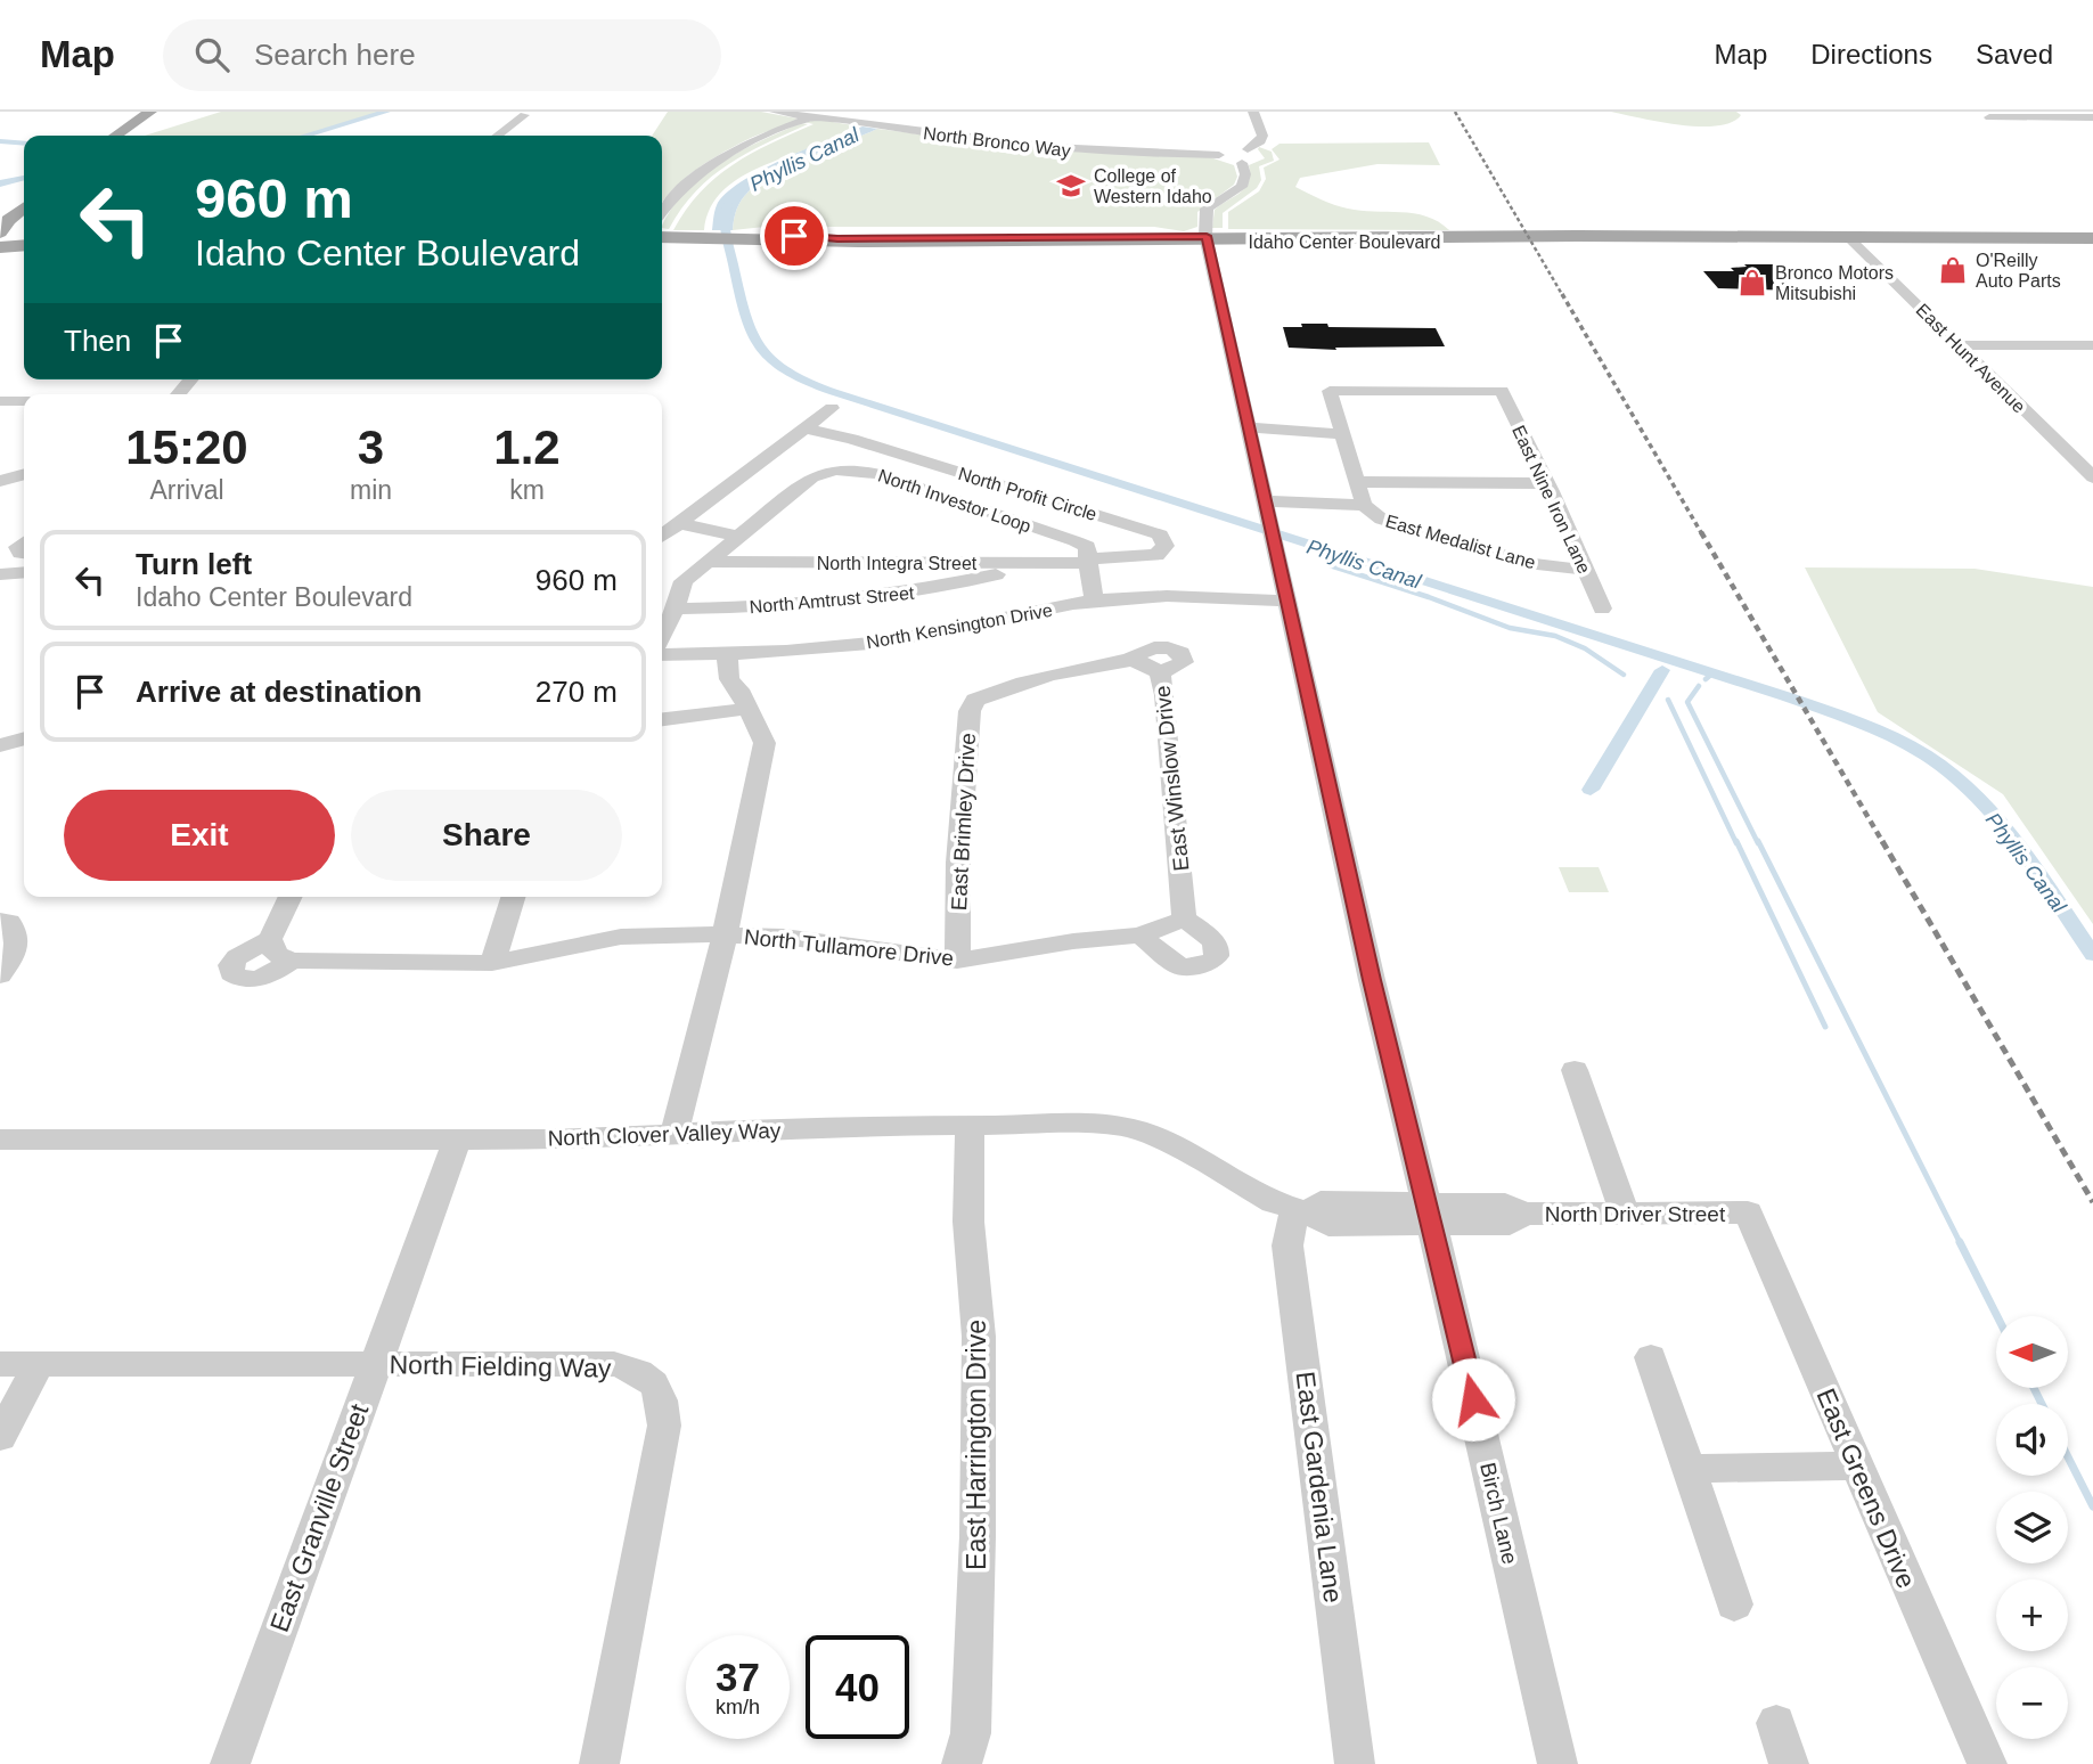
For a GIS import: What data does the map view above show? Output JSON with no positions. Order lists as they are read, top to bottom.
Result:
{
  "streets": {
    "main road": ["Idaho Center Boulevard"],
    "street": [
      "North Bronco Way",
      "East Hunt Avenue",
      "North Profit Circle",
      "East Nine Iron Lane",
      "North Investor Loop",
      "East Medalist Lane",
      "North Integra Street",
      "North Amtrust Street",
      "North Kensington Drive",
      "East Winslow Drive",
      "East Brimley Drive",
      "North Tullamore Drive",
      "North Clover Valley Way",
      "North Driver Street",
      "North Fielding Way",
      "East Harrington Drive",
      "East Gardenia Lane",
      "East Greens Drive",
      "Birch Lane",
      "East Granville Street"
    ]
  },
  "crossings": [
    ["Idaho Center Boulevard", "East Hunt Avenue"],
    ["Idaho Center Boulevard", "Birch Lane"],
    ["North Profit Circle", "North Investor Loop"],
    ["North Profit Circle", "North Integra Street"],
    ["East Nine Iron Lane", "East Medalist Lane"],
    ["North Investor Loop", "North Integra Street"],
    ["North Investor Loop", "North Amtrust Street"],
    ["North Integra Street", "North Amtrust Street"],
    ["North Kensington Drive", "Birch Lane"],
    ["East Winslow Drive", "East Brimley Drive"],
    ["East Winslow Drive", "North Tullamore Drive"],
    ["East Brimley Drive", "North Tullamore Drive"],
    ["North Clover Valley Way", "North Driver Street"],
    ["North Clover Valley Way", "East Harrington Drive"],
    ["North Clover Valley Way", "East Gardenia Lane"],
    ["North Clover Valley Way", "Birch Lane"],
    ["North Clover Valley Way", "East Granville Street"],
    ["North Driver Street", "East Greens Drive"],
    ["North Driver Street", "Birch Lane"],
    ["North Fielding Way", "East Granville Street"]
  ],
  "water": ["Phyllis Canal"],
  "places": {
    "school or university": ["College of Western Idaho"],
    "shop": ["O'Reilly Auto Parts", "Bronco Motors Mitsubishi"]
  },
  "north": "left",
  "page": {
    "header": "Map",
    "search": "Search here",
    "nav": ["Map", "Directions", "Saved"],
    "turn": ["960 m", "Idaho Center Boulevard"],
    "then": "Then",
    "eta": [
      "15:20",
      "Arrival",
      "3",
      "min",
      "1.2",
      "km"
    ],
    "list": [
      {
        "name": "Turn left",
        "note": "Idaho Center Boulevard",
        "value": "960 m"
      },
      {
        "name": "Arrive at destination",
        "value": "270 m"
      }
    ],
    "buttons": ["Exit", "Share"],
    "map_buttons": ["+", "−"],
    "speed": "37 km/h",
    "limit": "40"
  }
}
